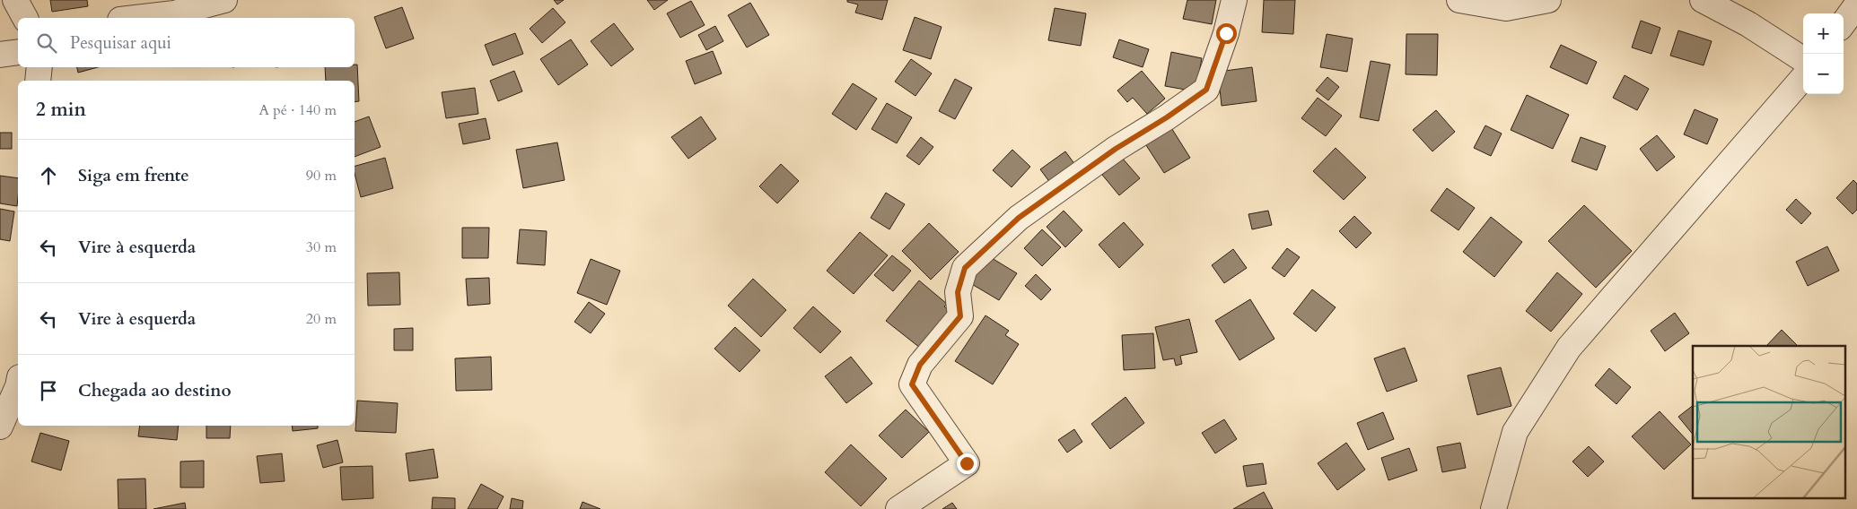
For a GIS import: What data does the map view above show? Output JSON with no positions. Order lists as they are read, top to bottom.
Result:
{
  "page": {
    "map_buttons": ["+", "−"],
    "search": "Pesquisar aqui",
    "heading": ["2 min", "A pé · 140 m"],
    "list": [
      ["Siga em frente", "90 m"],
      ["Vire à esquerda", "30 m"],
      ["Vire à esquerda", "20 m"],
      "Chegada ao destino"
    ]
  }
}
